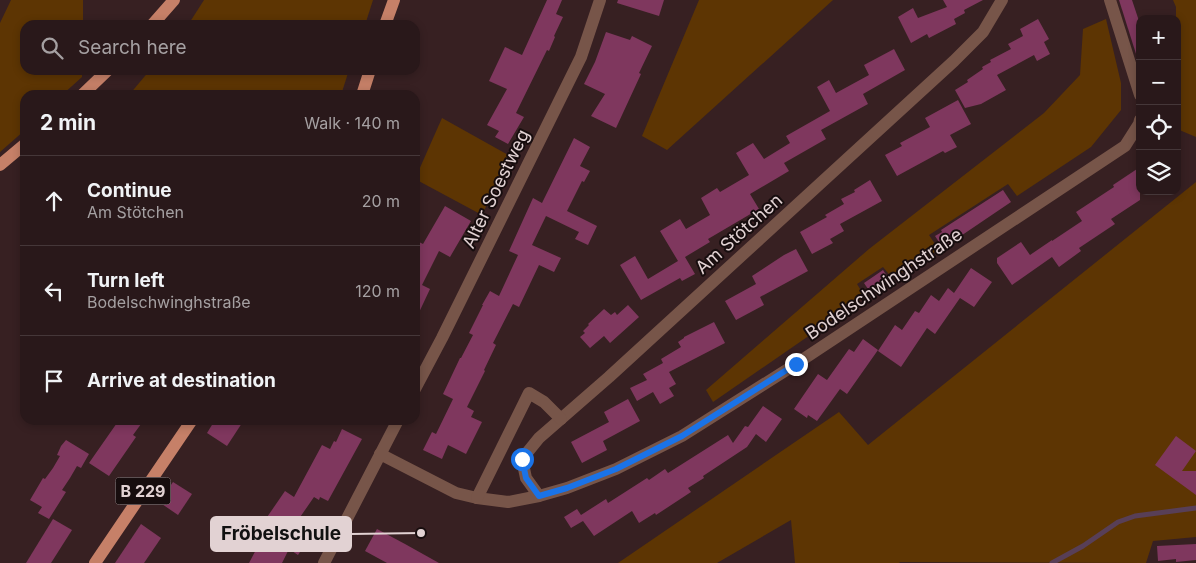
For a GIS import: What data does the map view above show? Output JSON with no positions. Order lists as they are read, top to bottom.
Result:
{
  "streets": {
    "main road": ["B 229"],
    "street": ["Alter Soestweg", "Am Stötchen", "Bodelschwinghstraße"]
  },
  "crossings": [
    ["Am Stötchen", "Bodelschwinghstraße"]
  ],
  "places": ["Fröbelschule"],
  "page": {
    "map_buttons": ["+", "−"],
    "search": "Search here",
    "heading": ["2 min", "Walk · 140 m"],
    "list": [
      ["Continue", "Am Stötchen", "20 m"],
      ["Turn left", "Bodelschwinghstraße", "120 m"],
      "Arrive at destination"
    ]
  }
}
